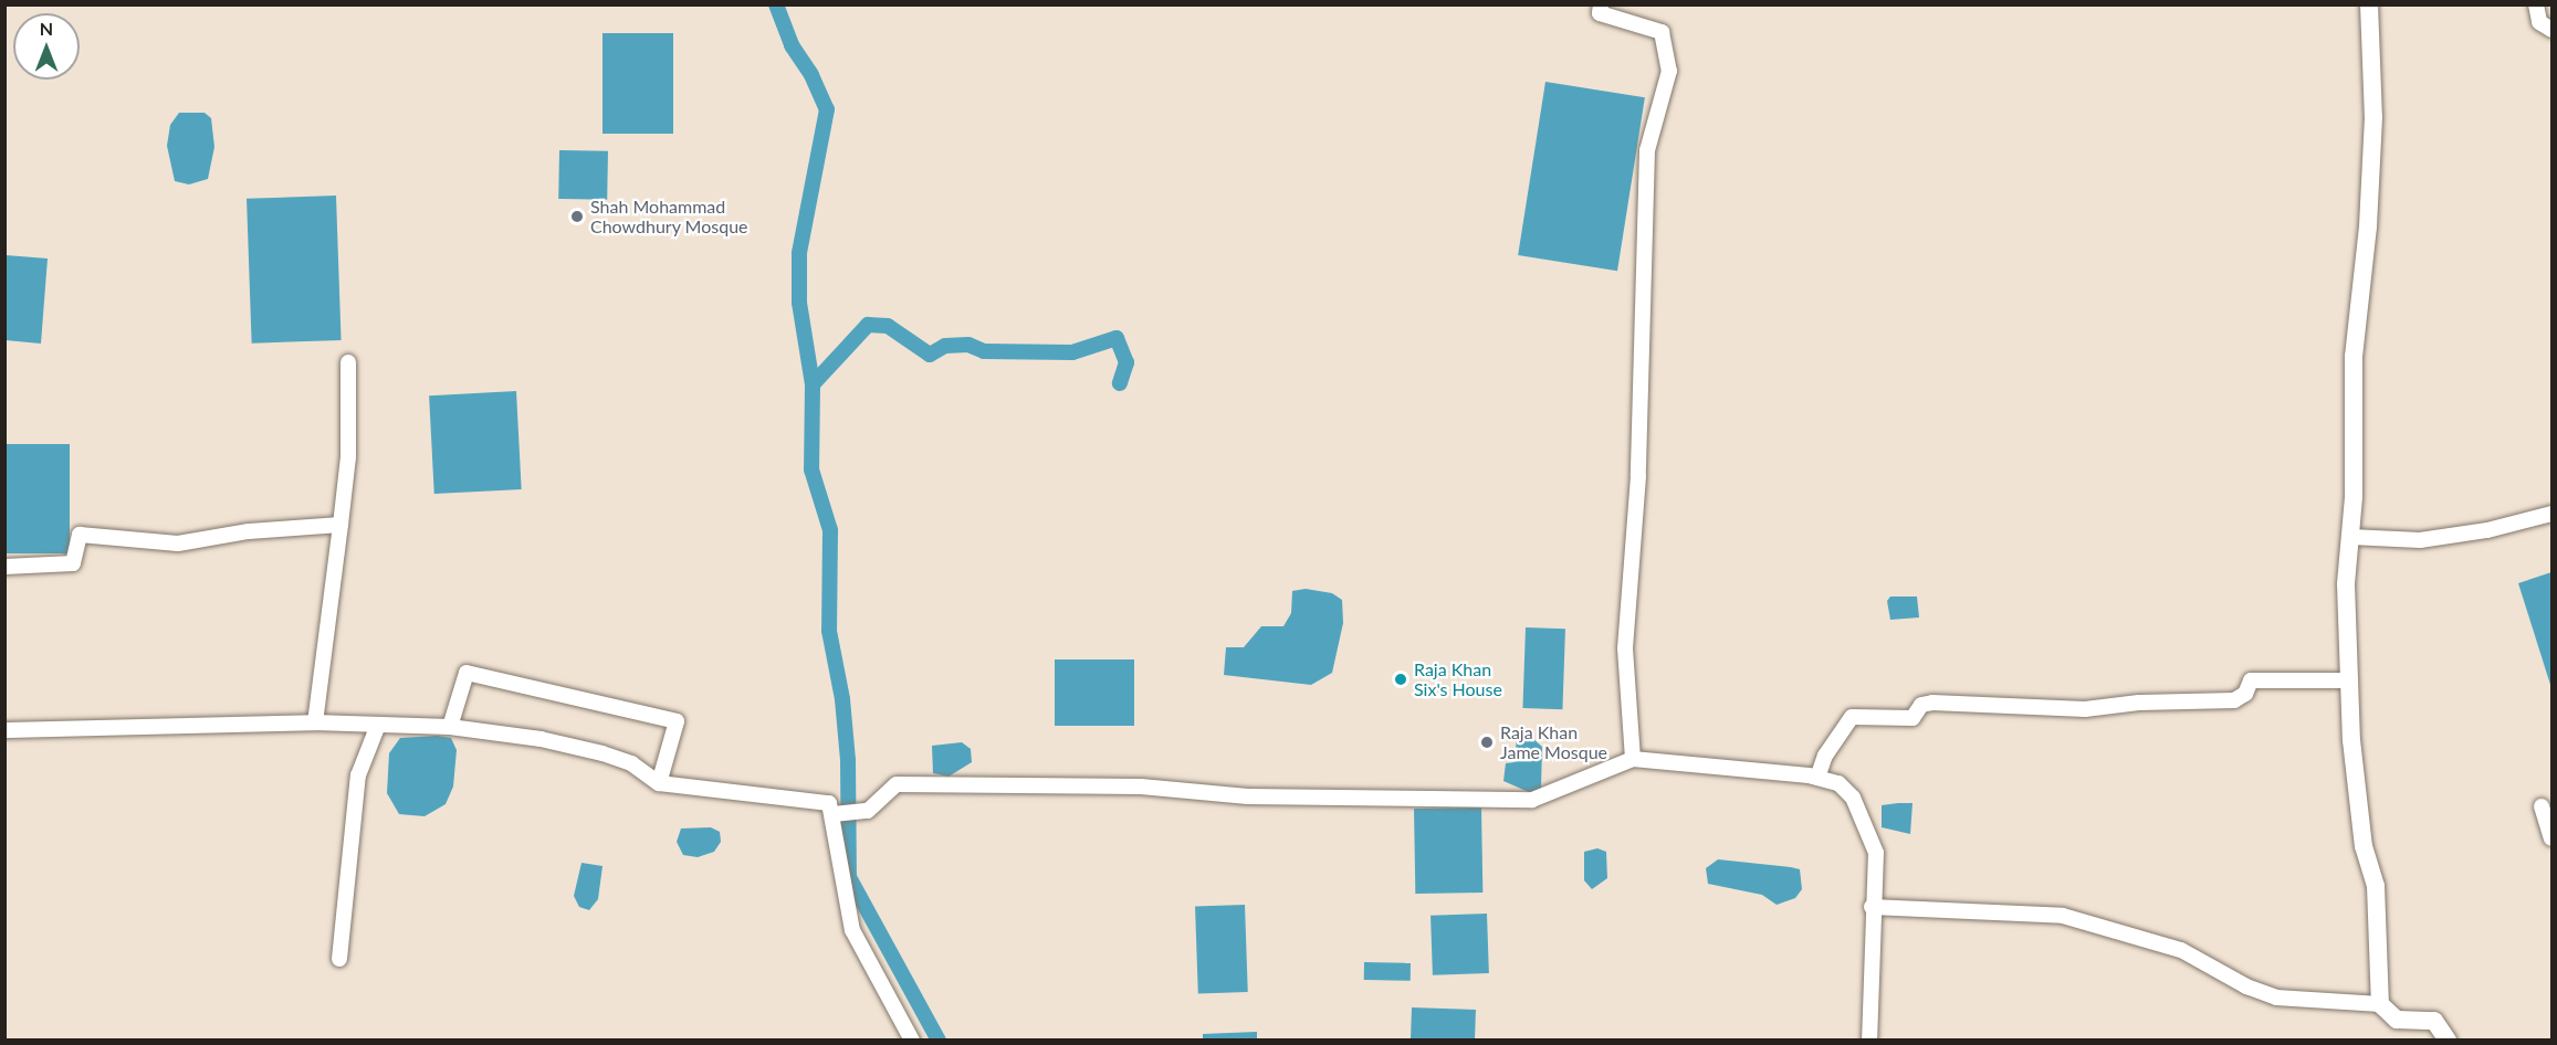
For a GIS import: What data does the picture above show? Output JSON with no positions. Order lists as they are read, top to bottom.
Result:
{
  "places": ["Shah Mohammad Chowdhury Mosque", "Raja Khan Six's House", "Raja Khan Jame Mosque"],
  "north": "top"
}
